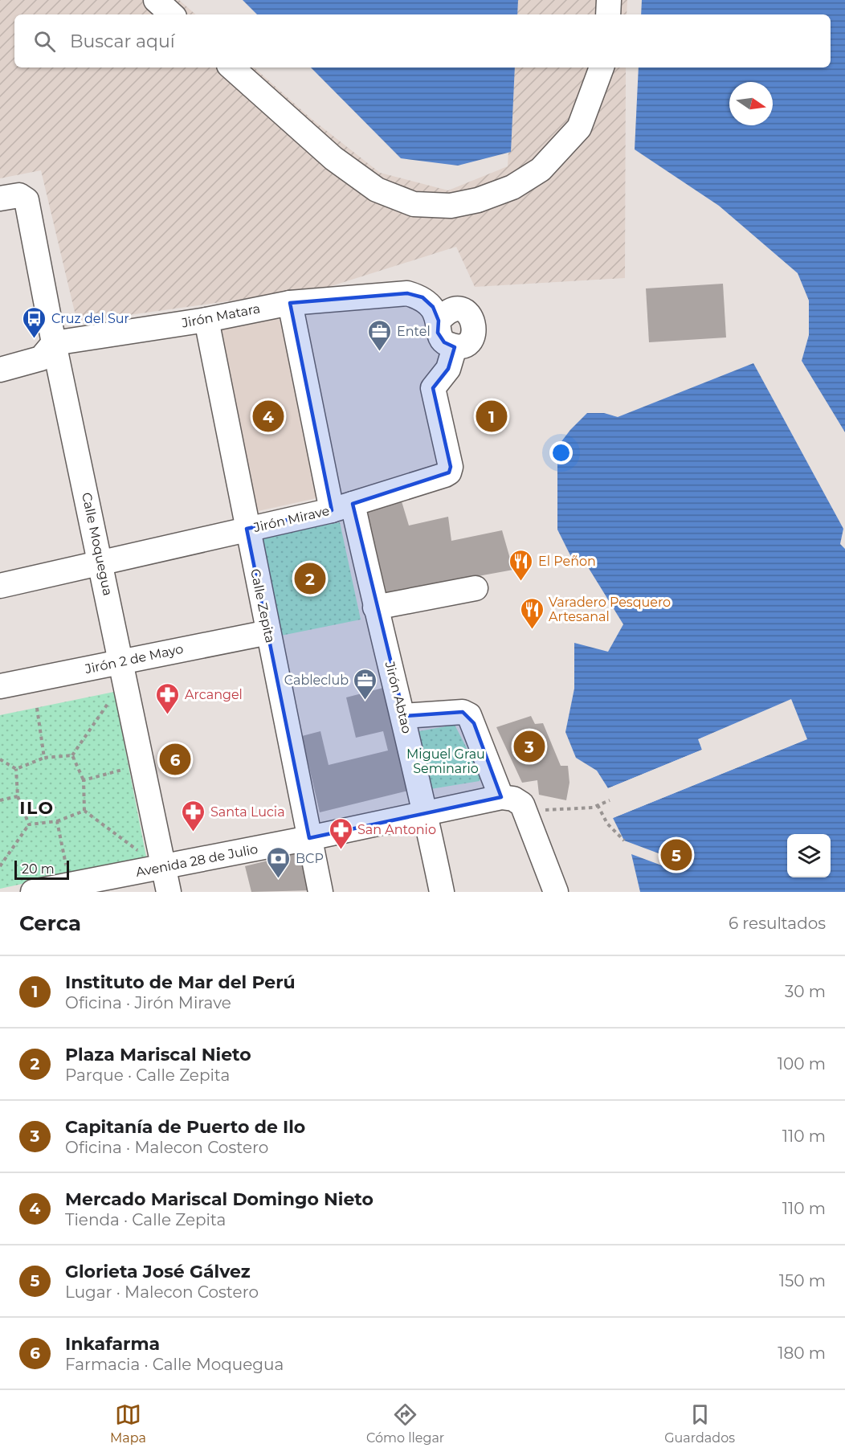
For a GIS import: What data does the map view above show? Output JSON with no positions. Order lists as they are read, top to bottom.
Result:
{
  "streets": {
    "street": [
      "Jirón Matara",
      "Jirón Mirave",
      "Calle Moquegua",
      "Calle Zepita",
      "Jirón 2 de Mayo",
      "Jirón Abtao",
      "Avenida 28 de Julio"
    ]
  },
  "crossings": [
    ["Jirón Matara", "Jirón Mirave"],
    ["Jirón Matara", "Calle Moquegua"],
    ["Jirón Matara", "Calle Zepita"],
    ["Jirón Matara", "Jirón Abtao"],
    ["Jirón Mirave", "Calle Moquegua"],
    ["Jirón Mirave", "Calle Zepita"],
    ["Jirón Mirave", "Jirón Abtao"],
    ["Calle Moquegua", "Jirón 2 de Mayo"],
    ["Calle Moquegua", "Avenida 28 de Julio"],
    ["Calle Zepita", "Jirón 2 de Mayo"],
    ["Calle Zepita", "Avenida 28 de Julio"],
    ["Jirón Abtao", "Avenida 28 de Julio"]
  ],
  "districts": ["ILO"],
  "parks": ["Miguel Grau Seminario"],
  "places": {
    "bus stop": ["Cruz del Sur"],
    "office": ["Entel", "Cableclub"],
    "restaurant": ["El Peñon", "Varadero Pesquero Artesanal"],
    "pharmacy": ["Arcangel", "Santa Lucia", "San Antonio"],
    "bank": ["BCP"]
  },
  "scale_bar": "20 m",
  "north": "right",
  "page": {
    "search": "Buscar aquí",
    "pins": [
      "1",
      "4",
      "2",
      "3",
      "6",
      "5"
    ],
    "scale": "20 m",
    "heading": ["Cerca", "6 resultados"],
    "list": [
      {
        "mark": "1",
        "name": "Instituto de Mar del Perú",
        "note": "Oficina · Jirón Mirave",
        "value": "30 m"
      },
      {
        "mark": "2",
        "name": "Plaza Mariscal Nieto",
        "note": "Parque · Calle Zepita",
        "value": "100 m"
      },
      {
        "mark": "3",
        "name": "Capitanía de Puerto de Ilo",
        "note": "Oficina · Malecon Costero",
        "value": "110 m"
      },
      {
        "mark": "4",
        "name": "Mercado Mariscal Domingo Nieto",
        "note": "Tienda · Calle Zepita",
        "value": "110 m"
      },
      {
        "mark": "5",
        "name": "Glorieta José Gálvez",
        "note": "Lugar · Malecon Costero",
        "value": "150 m"
      },
      {
        "mark": "6",
        "name": "Inkafarma",
        "note": "Farmacia · Calle Moquegua",
        "value": "180 m"
      }
    ],
    "nav": ["Mapa", "Cómo llegar", "Guardados"]
  }
}
